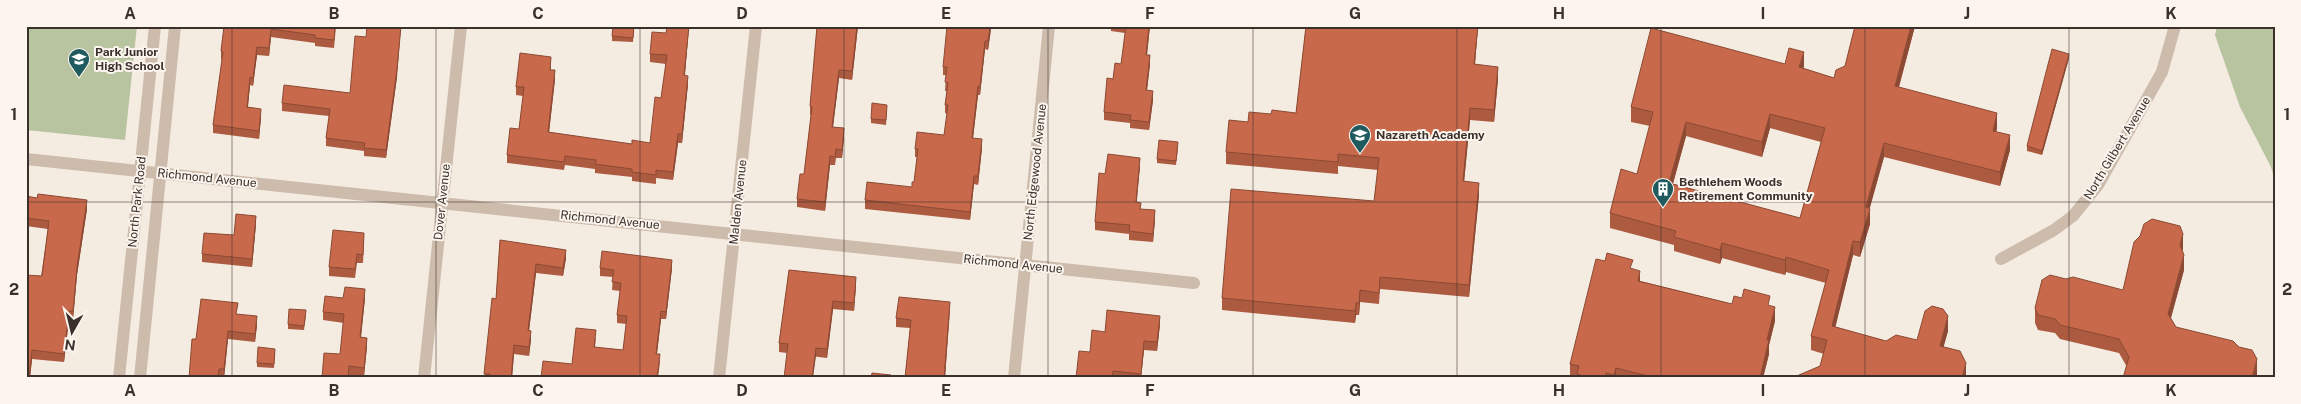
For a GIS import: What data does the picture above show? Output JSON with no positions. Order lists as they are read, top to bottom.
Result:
{
  "streets": {
    "street": [
      "North Gilbert Avenue",
      "North Edgewood Avenue",
      "Richmond Avenue",
      "North Park Road",
      "Dover Avenue",
      "Malden Avenue"
    ]
  },
  "crossings": [
    ["North Edgewood Avenue", "Richmond Avenue"],
    ["Richmond Avenue", "North Park Road"],
    ["Richmond Avenue", "Dover Avenue"],
    ["Richmond Avenue", "Malden Avenue"]
  ],
  "places": {
    "school or university": ["Park Junior High School", "Nazareth Academy"],
    "building": ["Bethlehem Woods Retirement Community"]
  },
  "north": "bottom",
  "grid": {
    "columns": [
      "A",
      "B",
      "C",
      "D",
      "E",
      "F",
      "G",
      "H",
      "I",
      "J",
      "K"
    ],
    "rows": ["1", "2"]
  }
}
